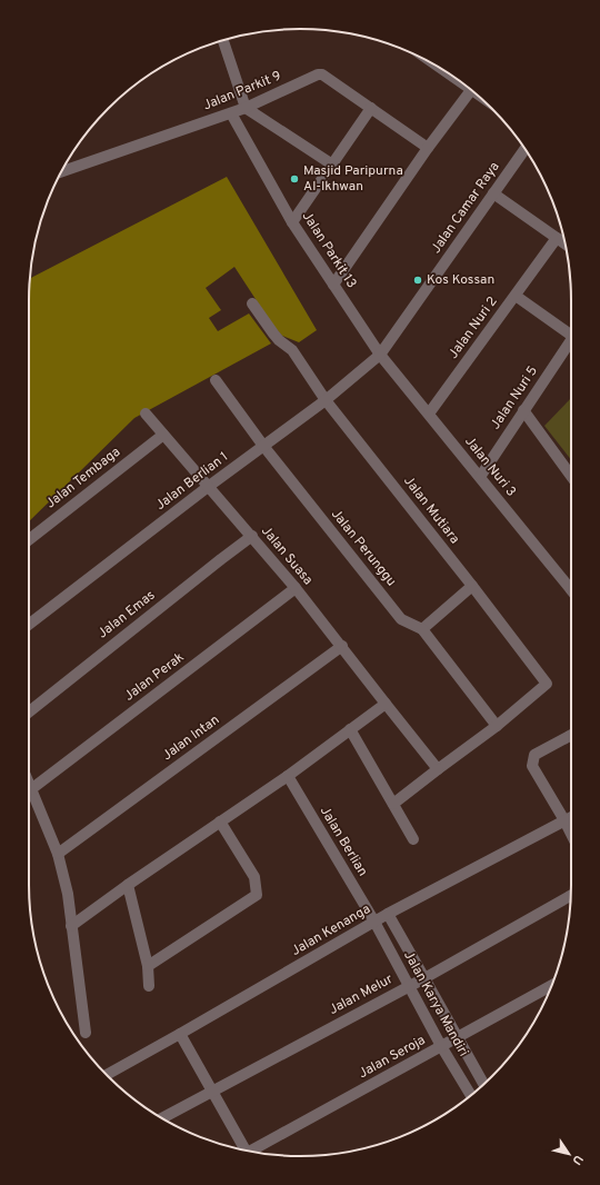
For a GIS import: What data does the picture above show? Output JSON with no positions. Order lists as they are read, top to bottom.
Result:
{
  "streets": {
    "street": [
      "Jalan Parkit 9",
      "Jalan Camar Raya",
      "Jalan Parkit 13",
      "Jalan Nuri 2",
      "Jalan Nuri 5",
      "Jalan Nuri 3",
      "Jalan Tembaga",
      "Jalan Berlian 1",
      "Jalan Mutiara",
      "Jalan Perunggu",
      "Jalan Suasa",
      "Jalan Emas",
      "Jalan Perak",
      "Jalan Intan",
      "Jalan Berlian",
      "Jalan Kenanga",
      "Jalan Melur",
      "Jalan Karya Mandiri",
      "Jalan Seroja"
    ]
  },
  "crossings": [
    ["Jalan Parkit 9", "Jalan Parkit 13"],
    ["Jalan Camar Raya", "Jalan Parkit 13"],
    ["Jalan Camar Raya", "Jalan Nuri 3"],
    ["Jalan Camar Raya", "Jalan Berlian 1"],
    ["Jalan Parkit 13", "Jalan Nuri 3"],
    ["Jalan Parkit 13", "Jalan Berlian 1"],
    ["Jalan Nuri 2", "Jalan Nuri 3"],
    ["Jalan Nuri 5", "Jalan Nuri 3"],
    ["Jalan Nuri 3", "Jalan Berlian 1"],
    ["Jalan Berlian 1", "Jalan Mutiara"],
    ["Jalan Berlian 1", "Jalan Perunggu"],
    ["Jalan Berlian 1", "Jalan Suasa"],
    ["Jalan Mutiara", "Jalan Perunggu"],
    ["Jalan Suasa", "Jalan Emas"],
    ["Jalan Suasa", "Jalan Perak"],
    ["Jalan Suasa", "Jalan Intan"],
    ["Jalan Berlian", "Jalan Kenanga"],
    ["Jalan Berlian", "Jalan Karya Mandiri"],
    ["Jalan Kenanga", "Jalan Karya Mandiri"],
    ["Jalan Melur", "Jalan Karya Mandiri"],
    ["Jalan Karya Mandiri", "Jalan Seroja"]
  ],
  "places": ["Masjid Paripurna Al-Ikhwan", "Kos Kossan"],
  "north": "bottom right"
}
